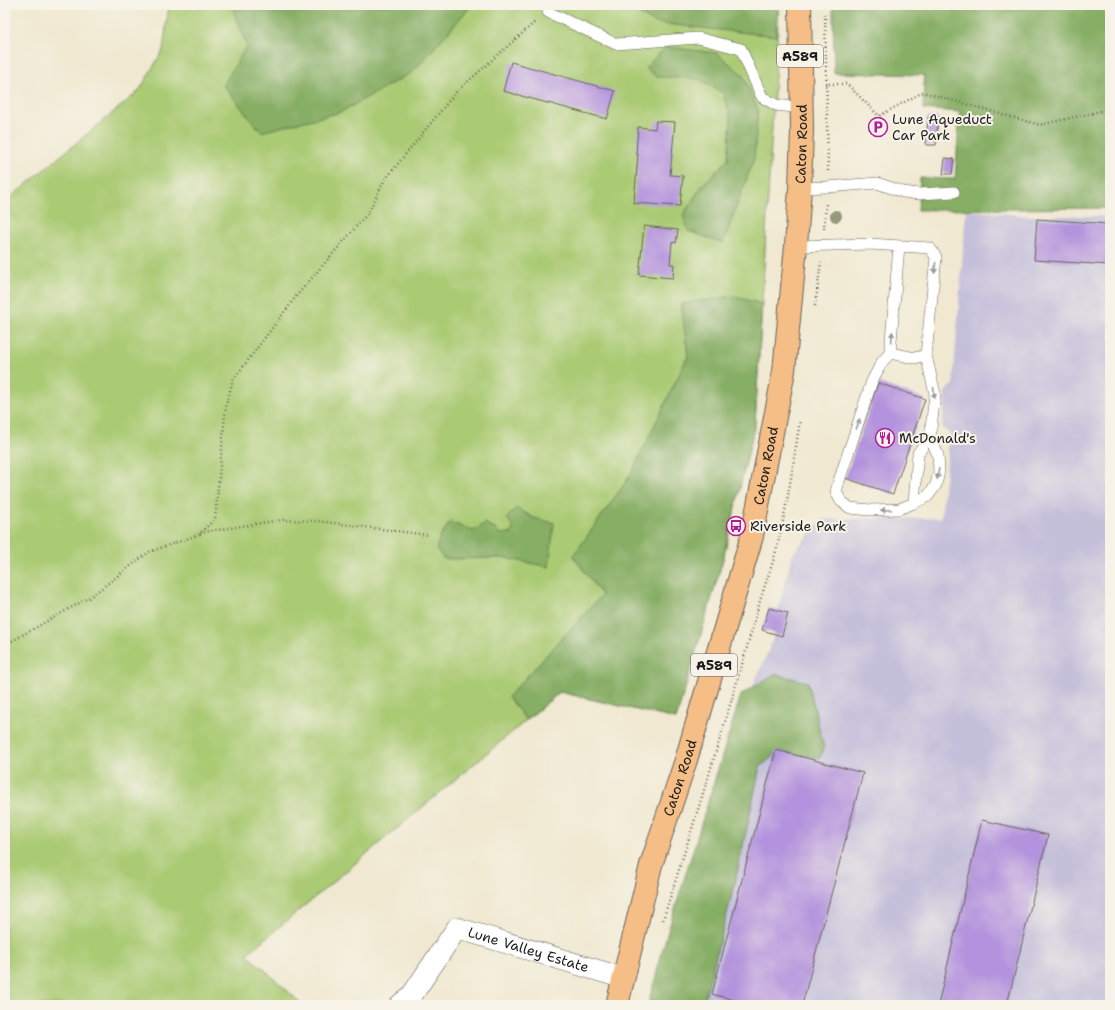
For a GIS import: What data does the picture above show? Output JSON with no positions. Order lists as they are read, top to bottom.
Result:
{
  "streets": {
    "main road": ["A589", "Caton Road"],
    "street": ["Lune Valley Estate"]
  },
  "crossings": [
    ["Caton Road", "Lune Valley Estate"]
  ],
  "places": {
    "parking": ["Lune Aqueduct Car Park"],
    "restaurant": ["McDonald's"],
    "bus stop": ["Riverside Park"]
  }
}
